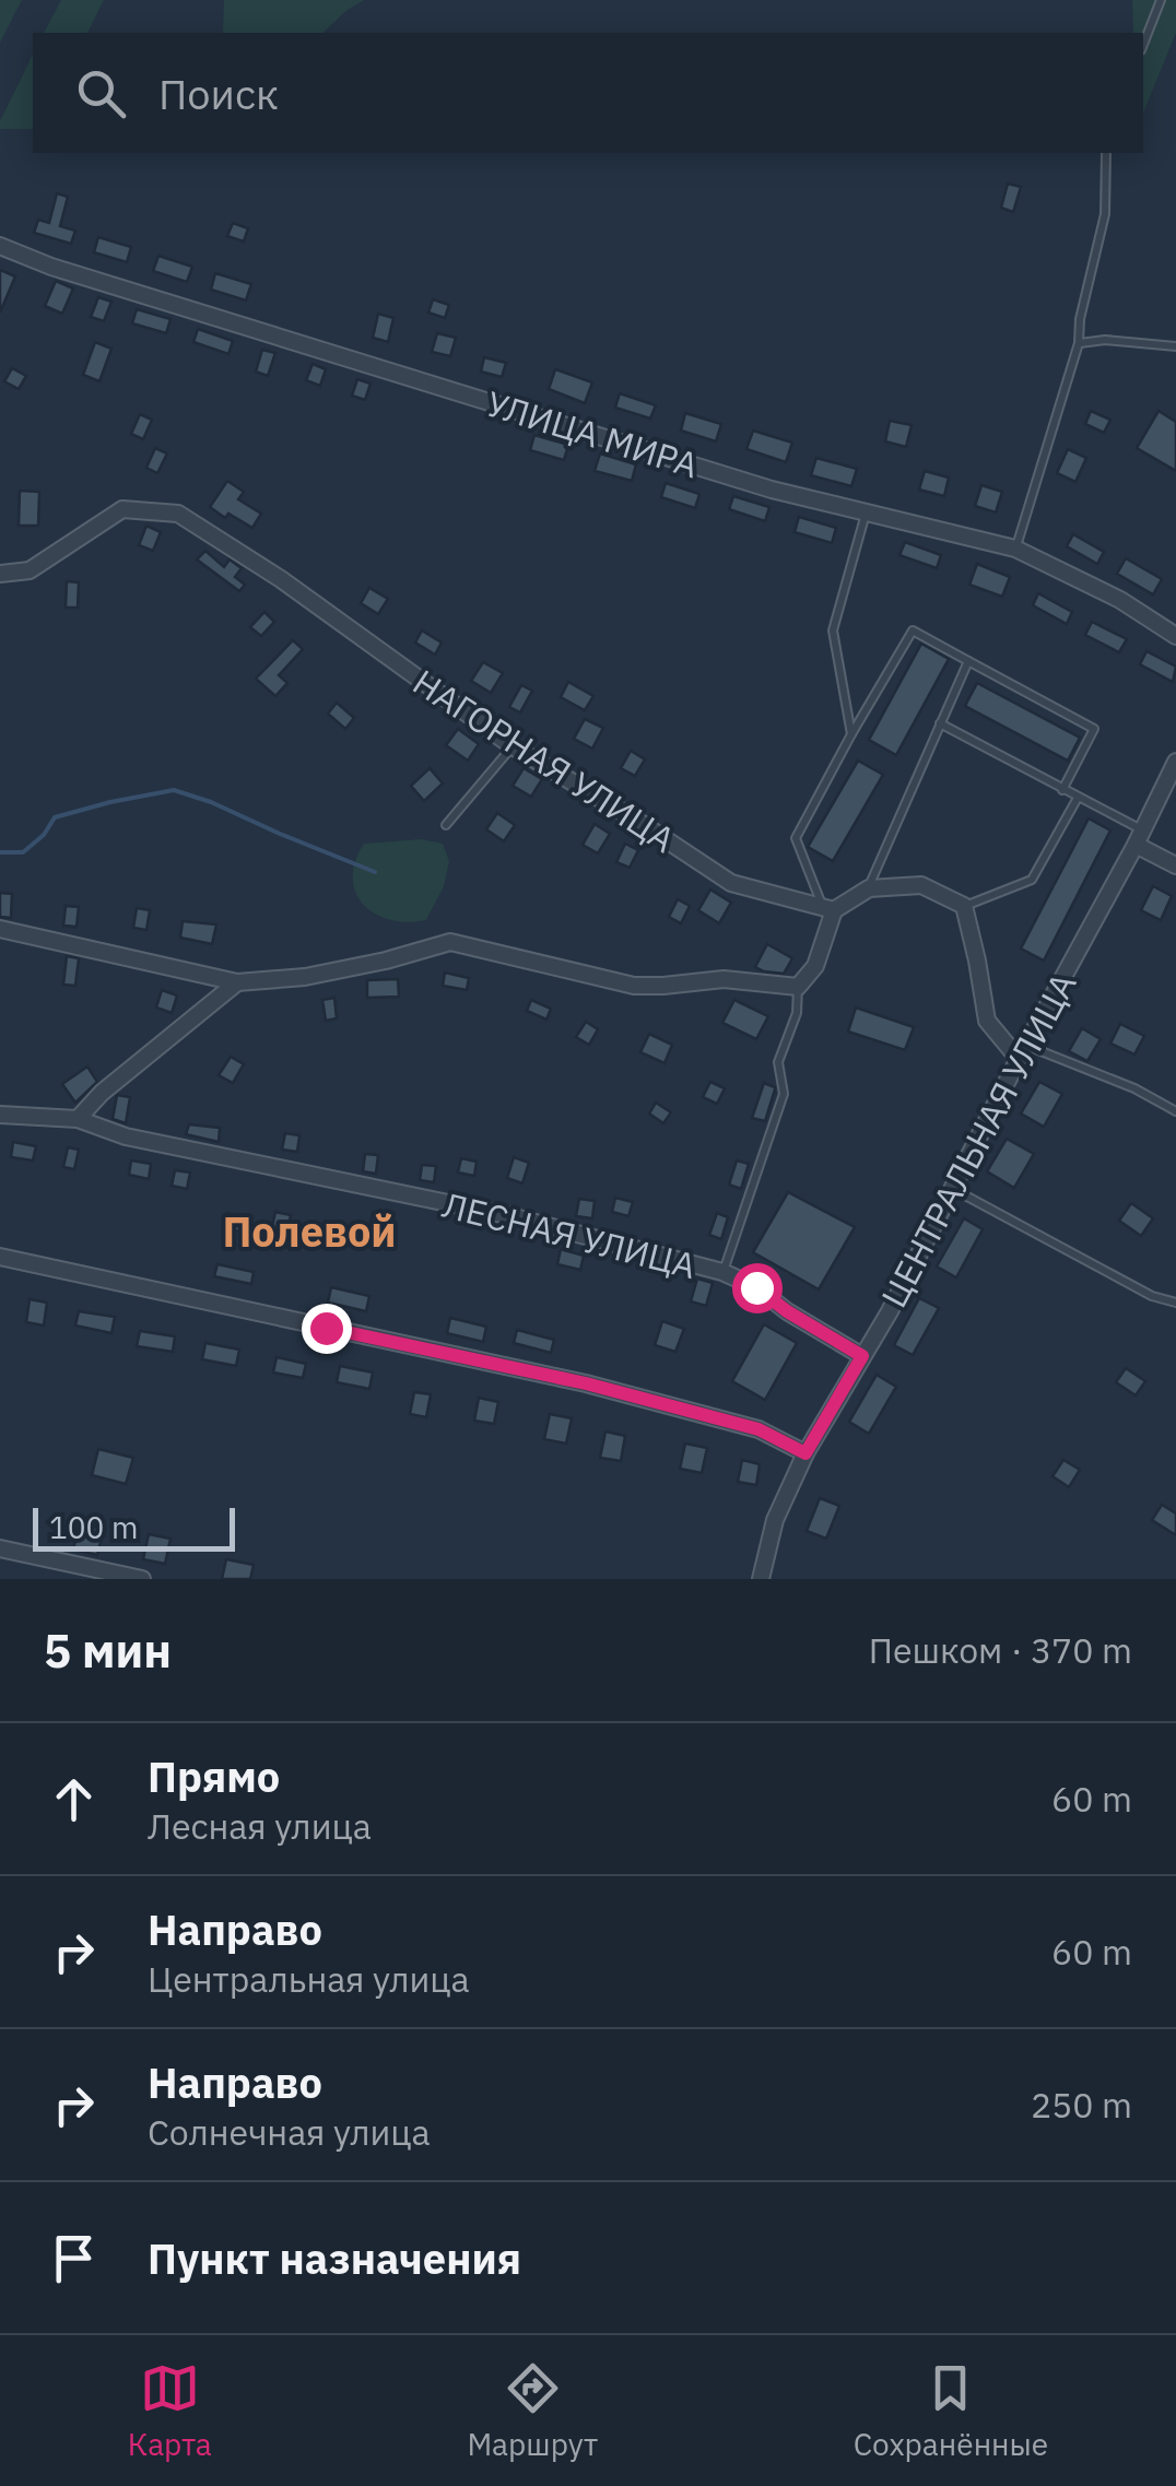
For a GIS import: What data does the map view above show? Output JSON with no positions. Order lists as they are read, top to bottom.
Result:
{
  "streets": {
    "street": [
      "УЛИЦА МИРА",
      "НАГОРНАЯ УЛИЦА",
      "ЦЕНТРАЛЬНАЯ УЛИЦА",
      "ЛЕСНАЯ УЛИЦА"
    ]
  },
  "crossings": [
    ["ЦЕНТРАЛЬНАЯ УЛИЦА", "ЛЕСНАЯ УЛИЦА"]
  ],
  "districts": ["Полевой"],
  "scale_bar": "100 m",
  "page": {
    "search": "Поиск",
    "scale": "100 m",
    "heading": ["5 мин", "Пешком · 370 m"],
    "list": [
      ["Прямо", "Лесная улица", "60 m"],
      ["Направо", "Центральная улица", "60 m"],
      ["Направо", "Солнечная улица", "250 m"],
      "Пункт назначения"
    ],
    "nav": ["Карта", "Маршрут", "Сохранённые"]
  }
}
